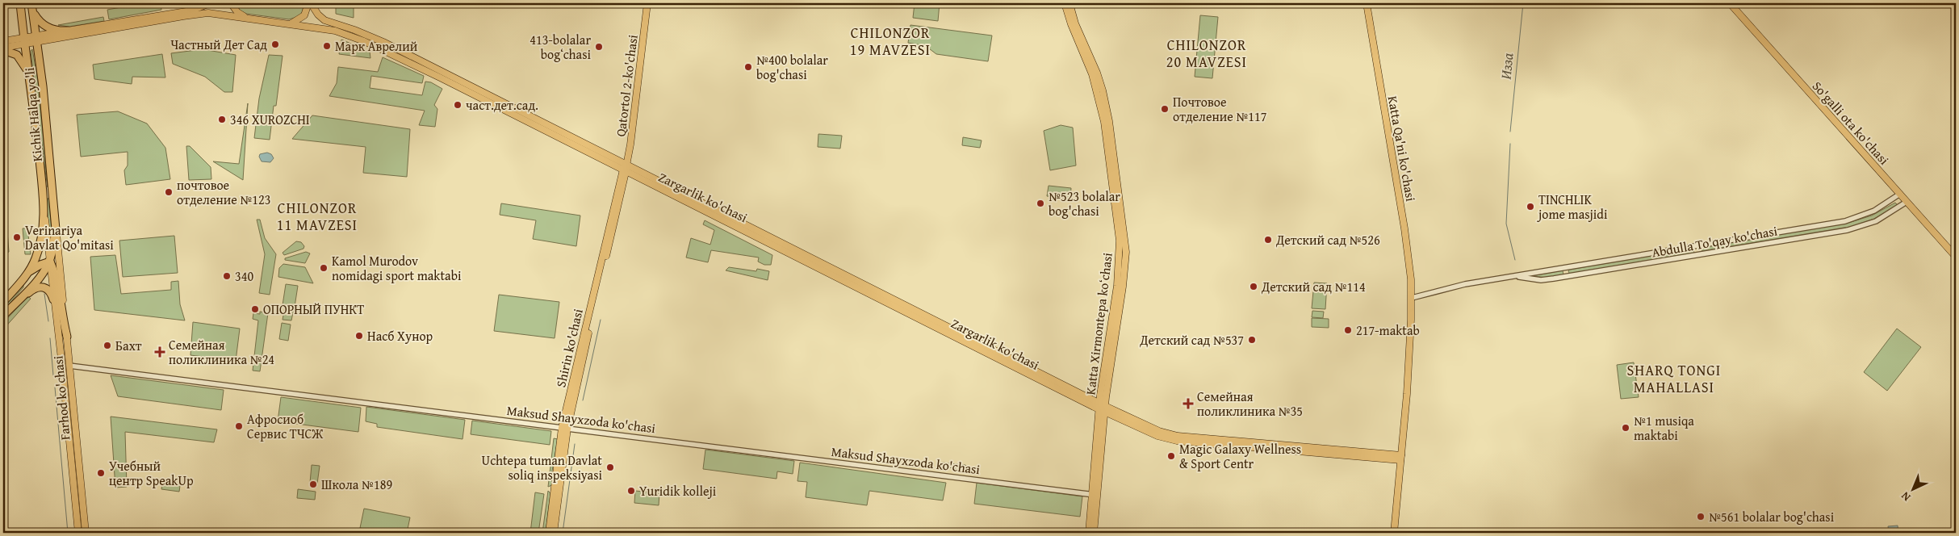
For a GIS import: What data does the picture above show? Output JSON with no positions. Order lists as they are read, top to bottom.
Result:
{
  "streets": {
    "highway": ["Kichik Halqa yo'li"],
    "main road": [
      "Qatortol 2-ko'chasi",
      "So'galli ota ko'chasi",
      "Katta Qa'ni ko'chasi",
      "Zargarlik ko'chasi",
      "Katta Xirmontepa koʻchasi",
      "Shirin ko'chasi",
      "Farhod ko'chasi",
      "Maksud Shayxzoda ko'chasi"
    ],
    "street": ["Abdulla To'qay ko'chasi"]
  },
  "crossings": [
    ["Qatortol 2-ko'chasi", "Zargarlik ko'chasi"],
    ["Qatortol 2-ko'chasi", "Shirin ko'chasi"],
    ["Kichik Halqa yo'li", "Farhod ko'chasi"],
    ["So'galli ota ko'chasi", "Abdulla To'qay ko'chasi"],
    ["Katta Qa'ni ko'chasi", "Zargarlik ko'chasi"],
    ["Katta Qa'ni ko'chasi", "Abdulla To'qay ko'chasi"],
    ["Zargarlik ko'chasi", "Katta Xirmontepa koʻchasi"],
    ["Zargarlik ko'chasi", "Shirin ko'chasi"],
    ["Katta Xirmontepa koʻchasi", "Maksud Shayxzoda ko'chasi"],
    ["Shirin ko'chasi", "Maksud Shayxzoda ko'chasi"],
    ["Farhod ko'chasi", "Maksud Shayxzoda ko'chasi"]
  ],
  "districts": [
    "CHILONZOR 19 MAVZESI",
    "CHILONZOR 20 MAVZESI",
    "CHILONZOR 11 MAVZESI",
    "SHARQ TONGI MAHALLASI"
  ],
  "water": ["Изза"],
  "places": {
    "other": [
      "Частный Дет Сад",
      "Марк Аврелий",
      "413-bolalar bogʻchasi",
      "№400 bolalar bog'chasi",
      "част.дет.сад.",
      "Почтовое отделение №117",
      "346 XUROZCHI",
      "почтовое отделение №123",
      "№523 bolalar bog'chasi",
      "TINCHLIK jome masjidi",
      "Verinariya Davlat Qo'mitasi",
      "Детский сад №526",
      "Kamol Murodov nomidagi sport maktabi",
      "340",
      "Детский сад №114",
      "ОПОРНЫЙ ПУНКТ",
      "217-maktab",
      "Насб Хунор",
      "Детский сад №537",
      "Бахт",
      "Афросиоб Сервис ТЧСЖ",
      "№1 musiqa maktabi",
      "Magic Galaxy Wellness & Sport Centr",
      "Uchtepa tuman Davlat soliq inspeksiyasi",
      "Учебный центр SpeakUp",
      "Школа №189",
      "Yuridik kolleji",
      "№561 bolalar bog'chasi"
    ],
    "health": ["Семейная поликлиника №24", "Семейная поликлиника №35"]
  },
  "north": "bottom left"
}
